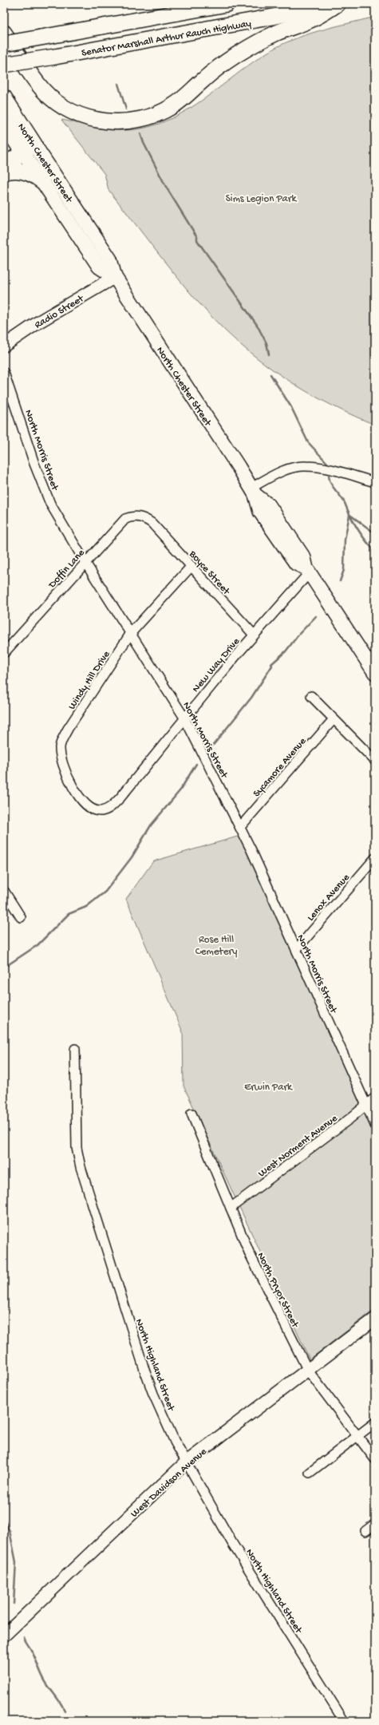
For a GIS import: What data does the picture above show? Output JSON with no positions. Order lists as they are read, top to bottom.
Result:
{
  "streets": {
    "highway": ["Senator Marshall Arthur Rauch Highway", "North Chester Street"],
    "street": [
      "Radio Street",
      "North Morris Street",
      "Doffin Lane",
      "Boyce Street",
      "New Way Drive",
      "Windy Hill Drive",
      "Sycamore Avenue",
      "Lenox Avenue",
      "West Norment Avenue",
      "North Pryor Street",
      "North Highland Street",
      "West Davidson Avenue"
    ]
  },
  "crossings": [
    ["North Chester Street", "Radio Street"],
    ["North Chester Street", "New Way Drive"],
    ["North Morris Street", "Doffin Lane"],
    ["North Morris Street", "New Way Drive"],
    ["North Morris Street", "Windy Hill Drive"],
    ["North Morris Street", "Sycamore Avenue"],
    ["North Morris Street", "Lenox Avenue"],
    ["North Morris Street", "West Norment Avenue"],
    ["Doffin Lane", "Boyce Street"],
    ["Boyce Street", "New Way Drive"],
    ["Boyce Street", "Windy Hill Drive"],
    ["New Way Drive", "Windy Hill Drive"],
    ["West Norment Avenue", "North Pryor Street"],
    ["North Pryor Street", "West Davidson Avenue"],
    ["North Highland Street", "West Davidson Avenue"]
  ],
  "parks": ["Sims Legion Park", "Rose Hill Cemetery", "Erwin Park"]
}
